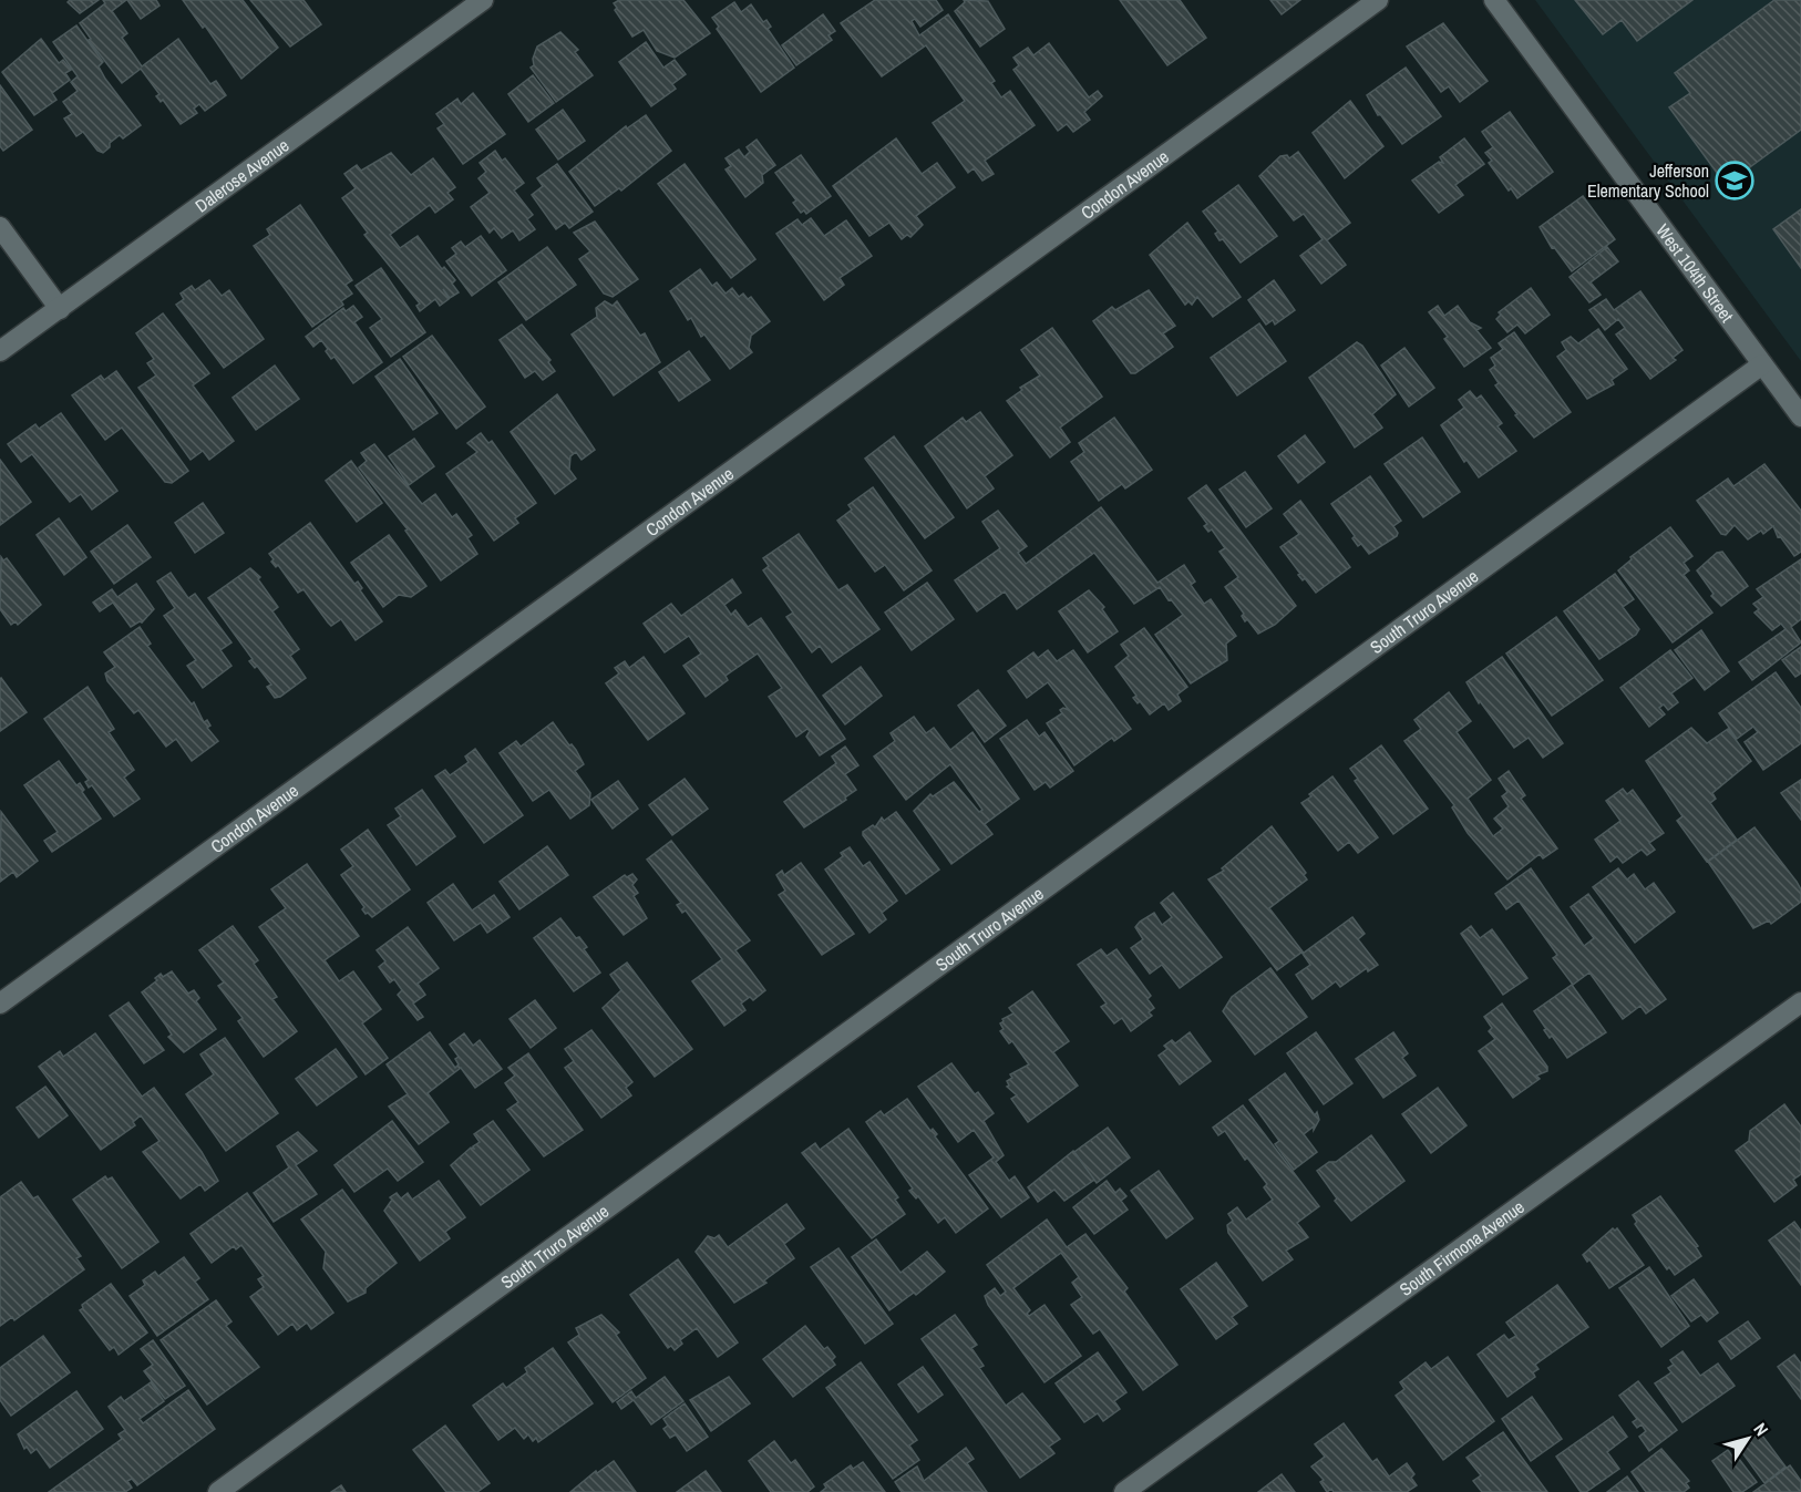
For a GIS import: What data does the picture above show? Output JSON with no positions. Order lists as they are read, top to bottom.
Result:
{
  "streets": {
    "street": [
      "Dalerose Avenue",
      "Condon Avenue",
      "West 104th Street",
      "South Truro Avenue",
      "South Firmona Avenue"
    ]
  },
  "crossings": [
    ["West 104th Street", "South Truro Avenue"]
  ],
  "places": {
    "school or university": ["Jefferson Elementary School"]
  },
  "north": "top right"
}
